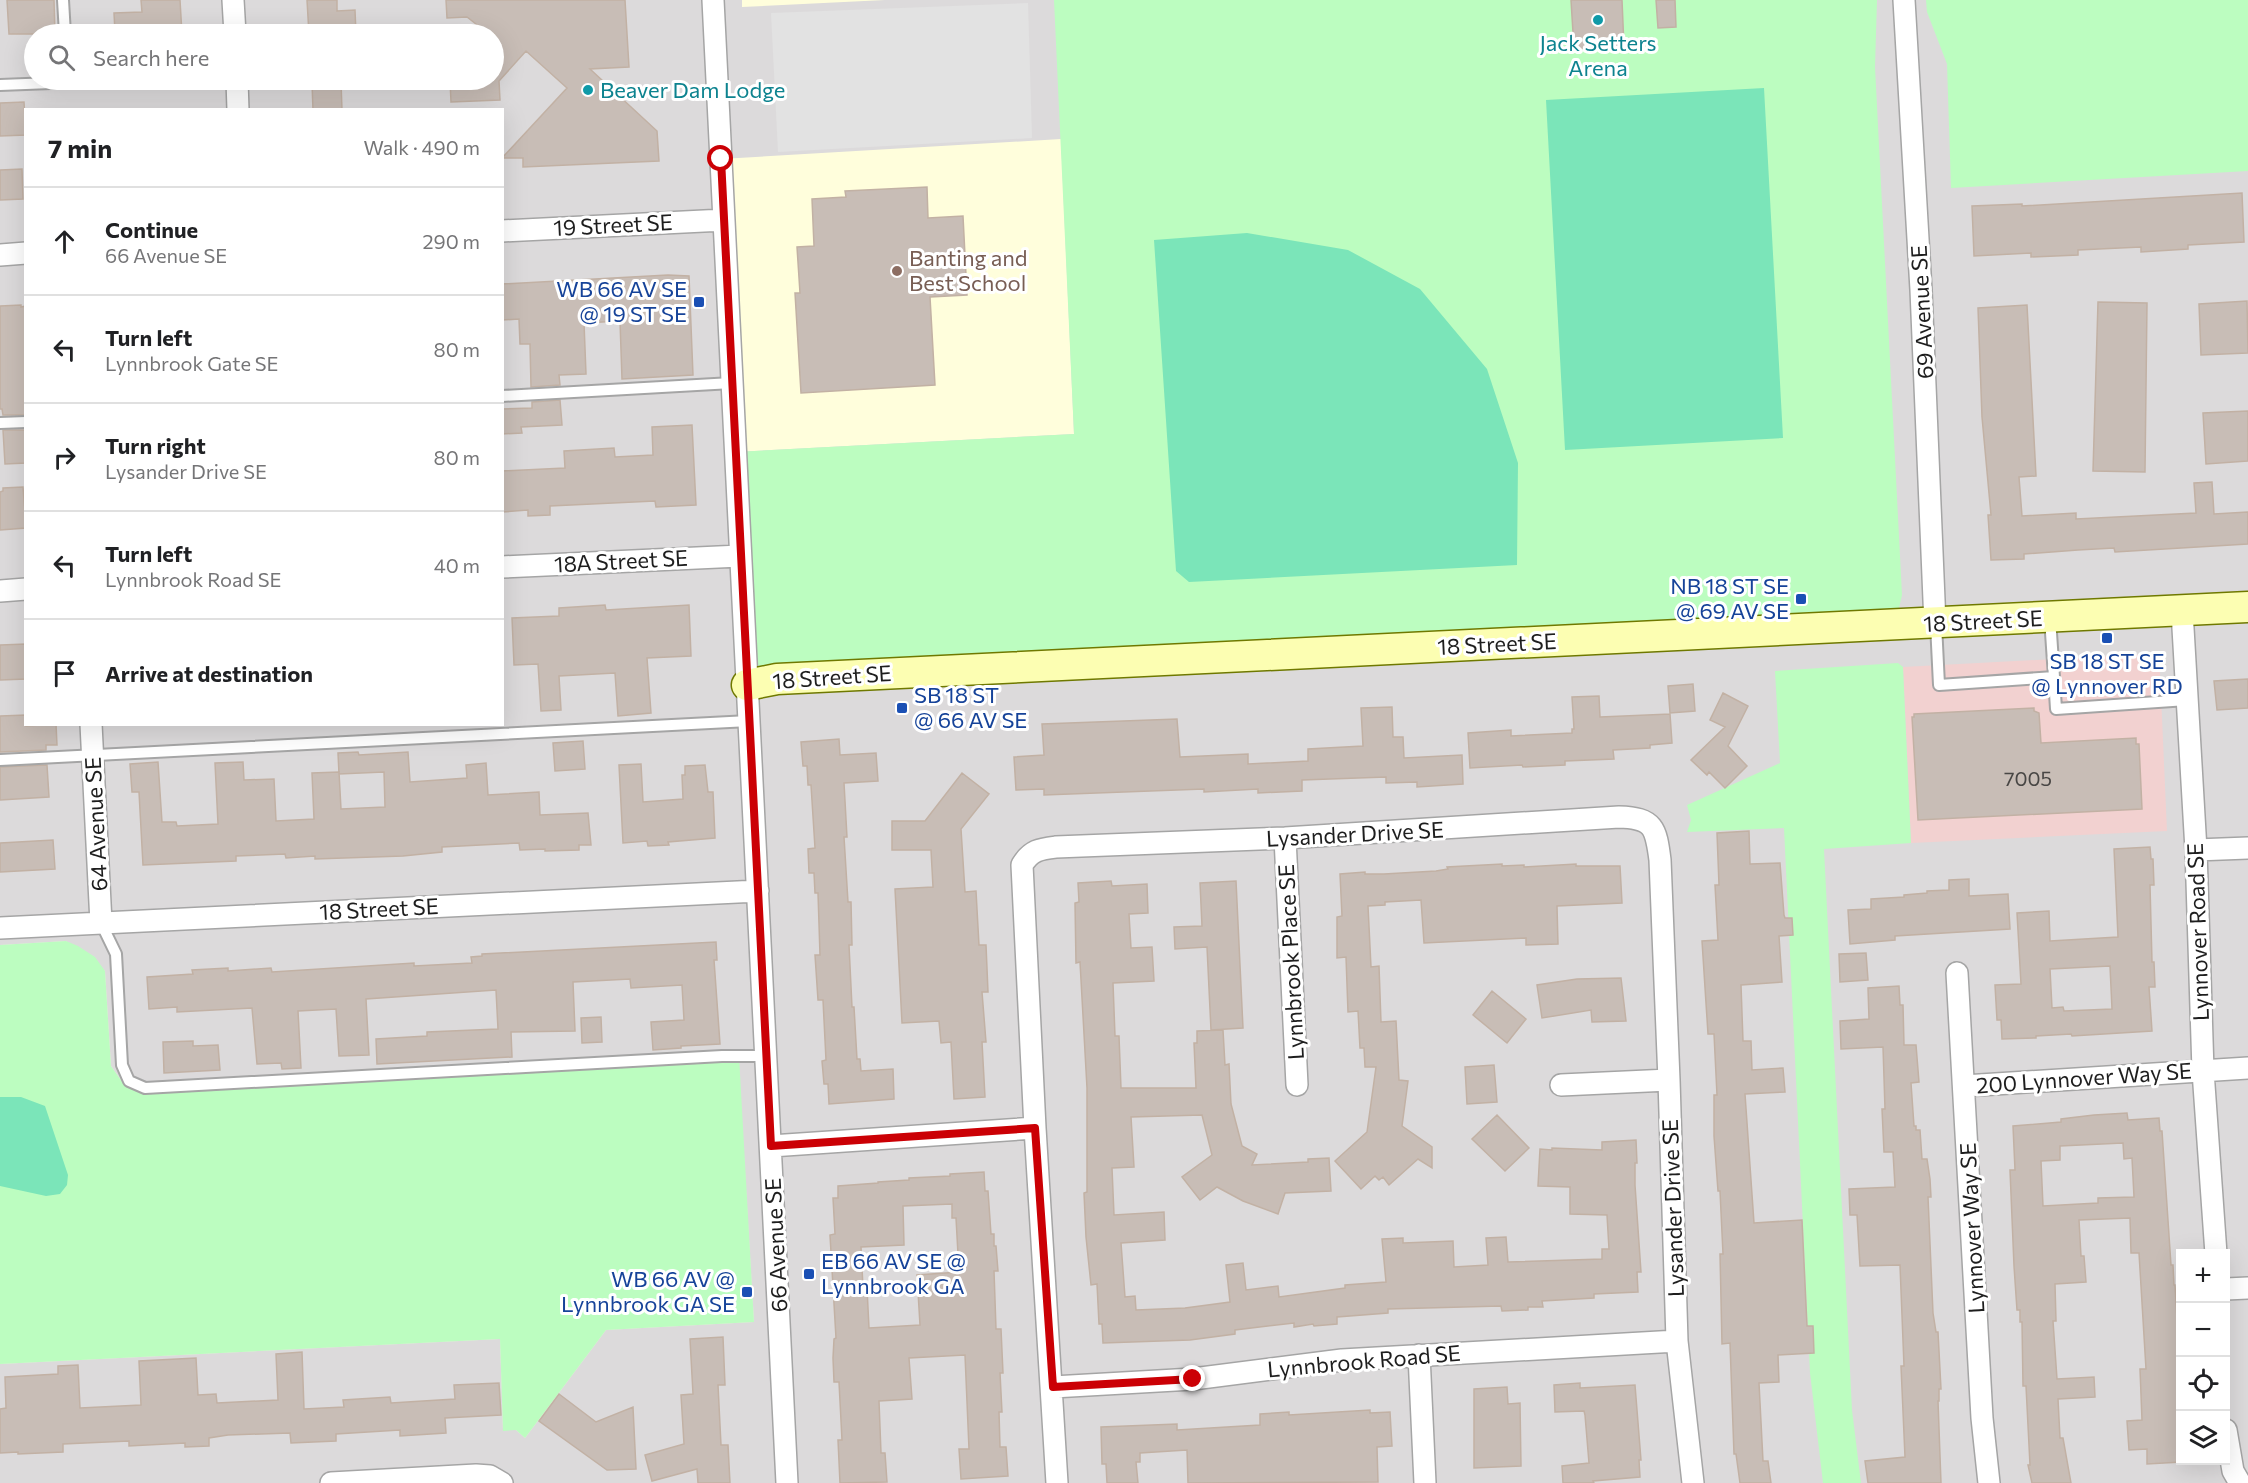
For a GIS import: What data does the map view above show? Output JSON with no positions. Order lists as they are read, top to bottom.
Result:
{
  "streets": {
    "street": [
      "19 Street SE",
      "69 Avenue SE",
      "18A Street SE",
      "18 Street SE",
      "64 Avenue SE",
      "Lysander Drive SE",
      "Lynnover Road SE",
      "Lynnbrook Place SE",
      "200 Lynnover Way SE",
      "Lynnover Way SE",
      "66 Avenue SE",
      "Lynnbrook Road SE"
    ]
  },
  "crossings": [
    ["19 Street SE", "66 Avenue SE"],
    ["69 Avenue SE", "18 Street SE"],
    ["18A Street SE", "66 Avenue SE"],
    ["18 Street SE", "64 Avenue SE"],
    ["18 Street SE", "Lynnover Road SE"],
    ["18 Street SE", "66 Avenue SE"],
    ["Lysander Drive SE", "Lynnbrook Place SE"],
    ["Lysander Drive SE", "Lynnbrook Road SE"],
    ["Lynnover Road SE", "200 Lynnover Way SE"],
    ["200 Lynnover Way SE", "Lynnover Way SE"]
  ],
  "places": {
    "other": ["Jack Setters Arena", "Beaver Dam Lodge", "Banting and Best School"],
    "transit": [
      "WB 66 AV SE @ 19 ST SE",
      "NB 18 ST SE @ 69 AV SE",
      "SB 18 ST SE @ Lynnover RD",
      "SB 18 ST @ 66 AV SE",
      "EB 66 AV SE @ Lynnbrook GA",
      "WB 66 AV @ Lynnbrook GA SE"
    ]
  },
  "house_numbers": ["7005"],
  "page": {
    "search": "Search here",
    "heading": ["7 min", "Walk · 490 m"],
    "list": [
      ["Continue", "66 Avenue SE", "290 m"],
      ["Turn left", "Lynnbrook Gate SE", "80 m"],
      ["Turn right", "Lysander Drive SE", "80 m"],
      ["Turn left", "Lynnbrook Road SE", "40 m"],
      "Arrive at destination"
    ],
    "map_buttons": ["+", "−"]
  }
}
